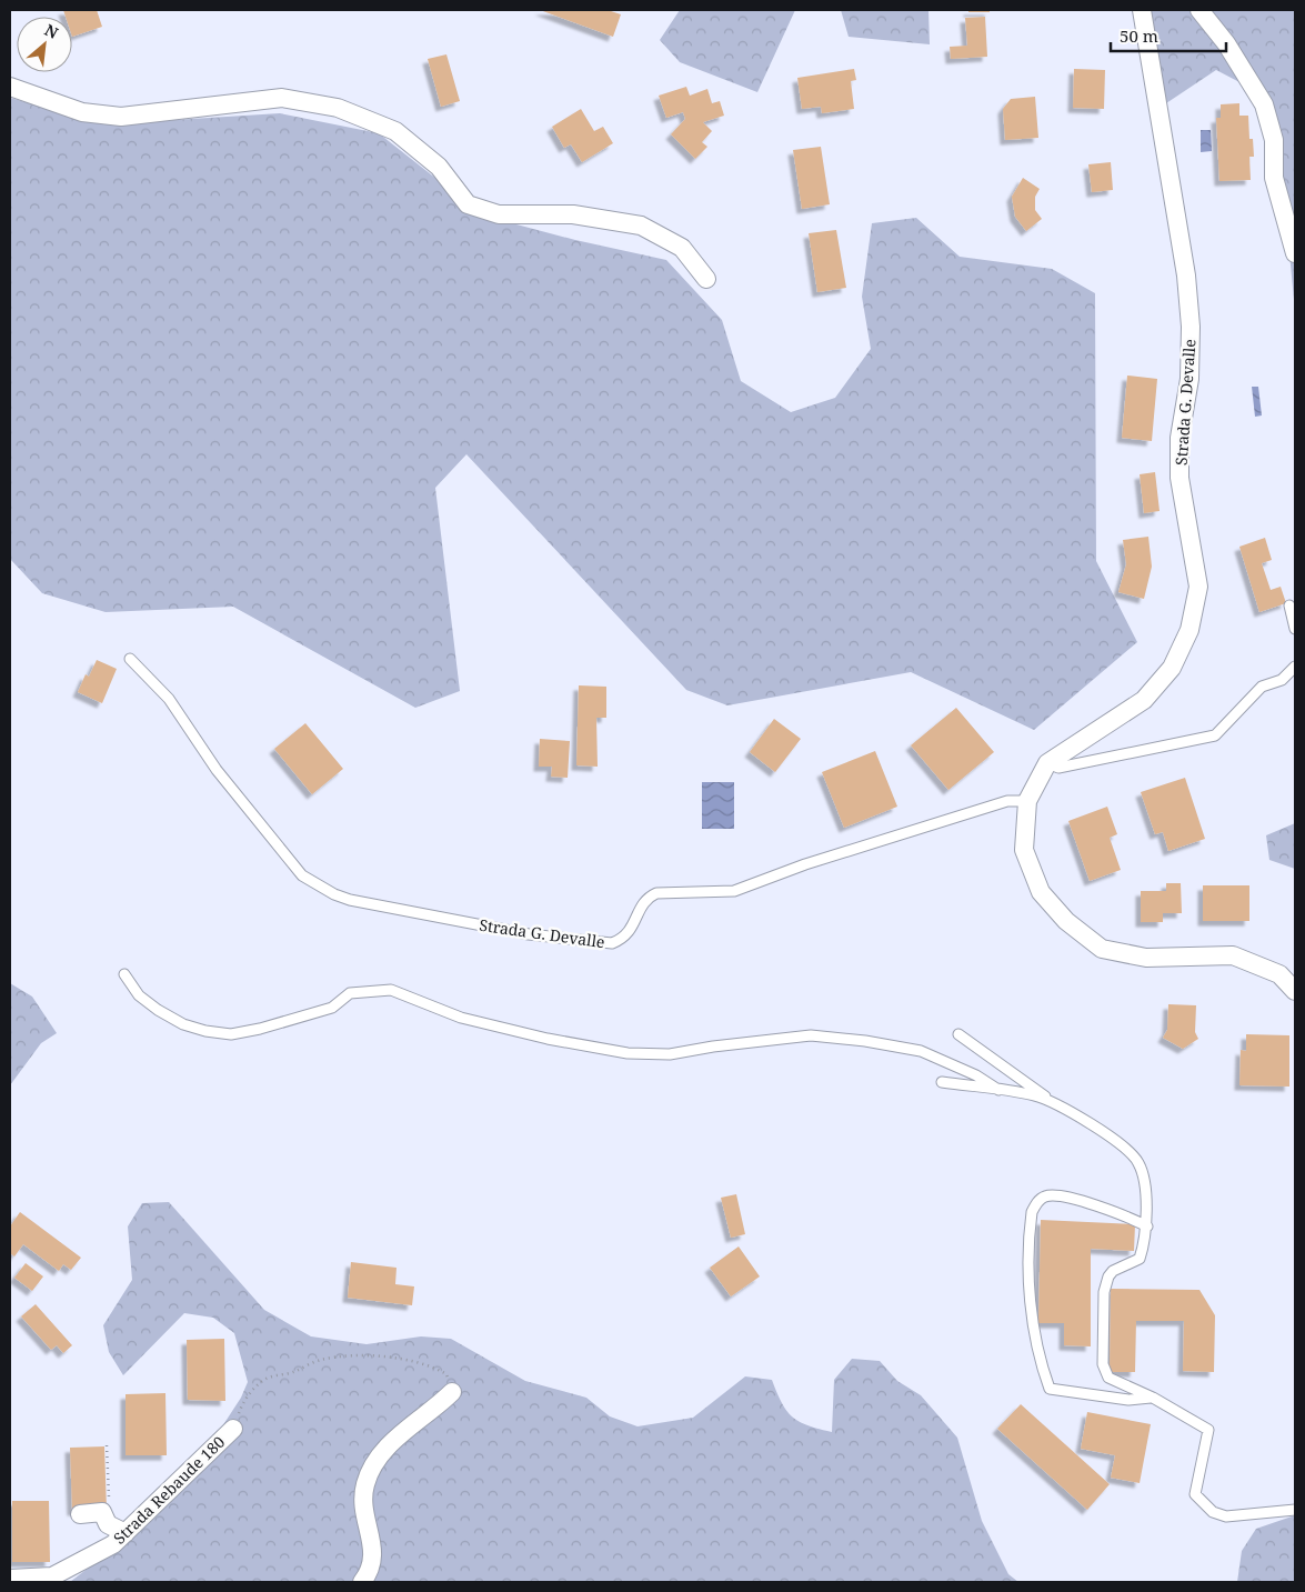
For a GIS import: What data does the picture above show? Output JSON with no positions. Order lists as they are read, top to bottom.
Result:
{
  "streets": {
    "street": ["Strada G. Devalle", "Strada Rebaude 180"]
  },
  "scale_bar": "50 m",
  "north": "top right"
}
